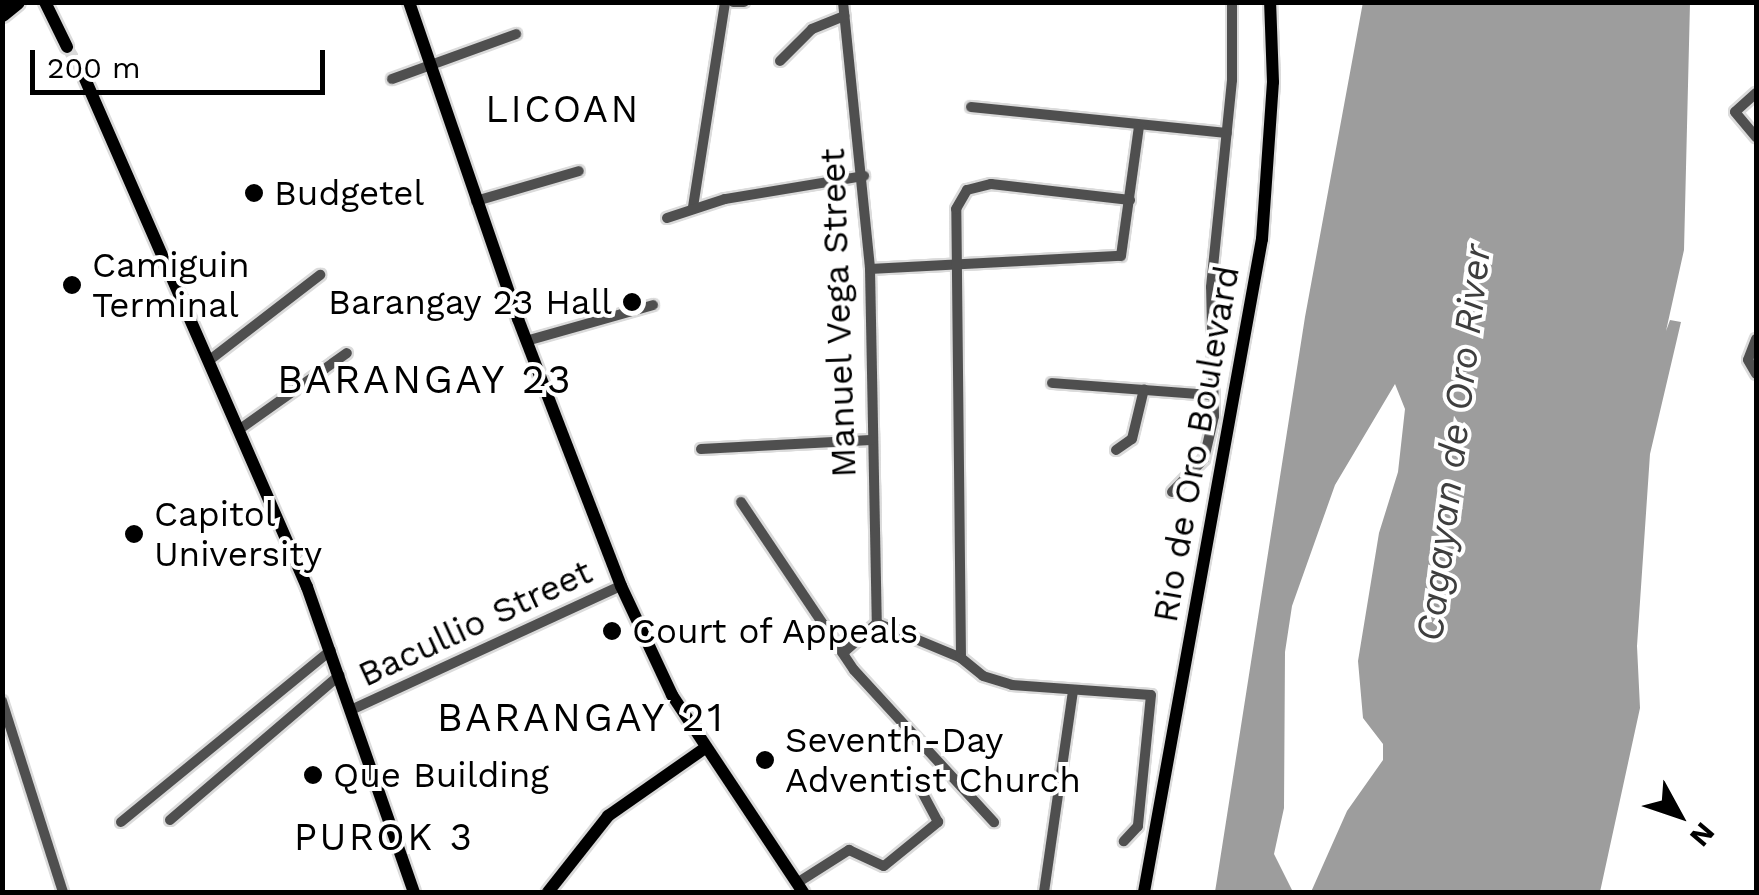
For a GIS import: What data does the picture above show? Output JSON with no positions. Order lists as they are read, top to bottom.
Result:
{
  "streets": {
    "main road": ["Rio de Oro Boulevard"],
    "street": ["Manuel Vega Street", "Bacullio Street"]
  },
  "districts": [
    "LICOAN",
    "BARANGAY 23",
    "BARANGAY 21",
    "PUROK 3"
  ],
  "water": ["Cagayan de Oro River"],
  "places": [
    "Budgetel",
    "Camiguin Terminal",
    "Barangay 23 Hall",
    "Capitol University",
    "Court of Appeals",
    "Seventh-Day Adventist Church",
    "Que Building"
  ],
  "scale_bar": "200 m",
  "north": "bottom right"
}
